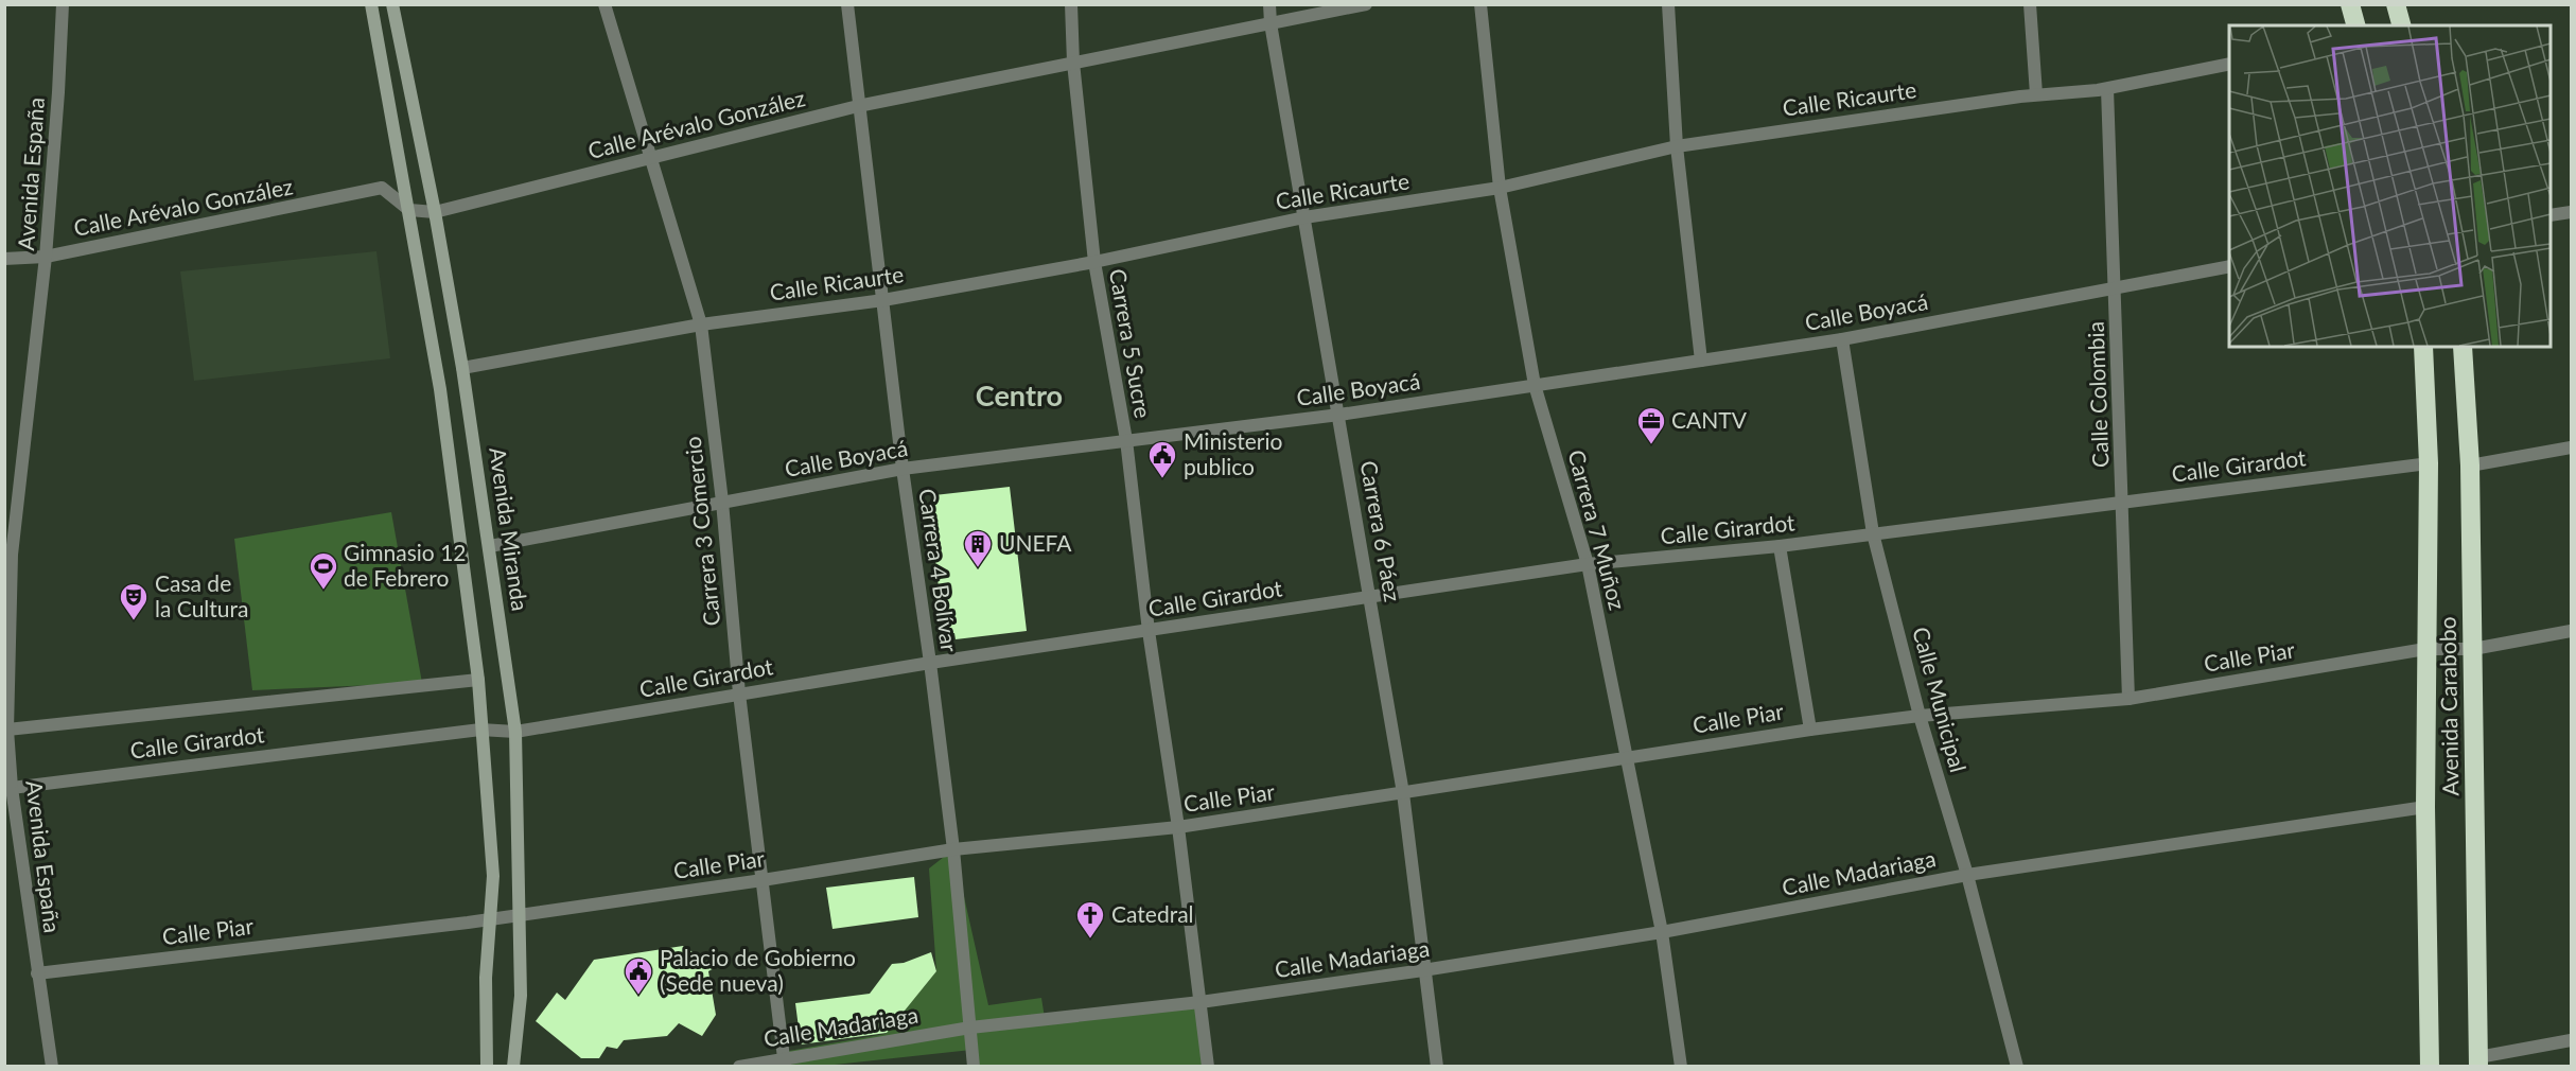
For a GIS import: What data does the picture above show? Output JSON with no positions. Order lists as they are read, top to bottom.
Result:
{
  "streets": {
    "highway": ["Avenida Carabobo"],
    "main road": ["Avenida Miranda"],
    "street": [
      "Calle Ricaurte",
      "Calle Arévalo González",
      "Avenida España",
      "Calle Boyacá",
      "Carrera 5 Sucre",
      "Calle Colombia",
      "Calle Girardot",
      "Carrera 7 Muñoz",
      "Carrera 3 Comercio",
      "Carrera 6 Páez",
      "Carrera 4 Bolívar",
      "Calle Piar",
      "Calle Municipal",
      "Calle Madariaga"
    ]
  },
  "crossings": [
    ["Calle Ricaurte", "Carrera 5 Sucre"],
    ["Calle Ricaurte", "Calle Colombia"],
    ["Calle Ricaurte", "Avenida Miranda"],
    ["Calle Ricaurte", "Carrera 7 Muñoz"],
    ["Calle Ricaurte", "Carrera 3 Comercio"],
    ["Calle Ricaurte", "Carrera 6 Páez"],
    ["Calle Ricaurte", "Carrera 4 Bolívar"],
    ["Calle Arévalo González", "Avenida España"],
    ["Calle Arévalo González", "Carrera 5 Sucre"],
    ["Calle Arévalo González", "Avenida Miranda"],
    ["Calle Arévalo González", "Carrera 3 Comercio"],
    ["Calle Arévalo González", "Carrera 6 Páez"],
    ["Calle Arévalo González", "Carrera 4 Bolívar"],
    ["Avenida España", "Calle Girardot"],
    ["Avenida España", "Calle Piar"],
    ["Calle Boyacá", "Carrera 5 Sucre"],
    ["Calle Boyacá", "Calle Colombia"],
    ["Calle Boyacá", "Avenida Miranda"],
    ["Calle Boyacá", "Carrera 7 Muñoz"],
    ["Calle Boyacá", "Carrera 3 Comercio"],
    ["Calle Boyacá", "Carrera 6 Páez"],
    ["Calle Boyacá", "Carrera 4 Bolívar"],
    ["Calle Boyacá", "Calle Municipal"],
    ["Carrera 5 Sucre", "Calle Girardot"],
    ["Carrera 5 Sucre", "Calle Piar"],
    ["Carrera 5 Sucre", "Calle Madariaga"],
    ["Calle Colombia", "Calle Girardot"],
    ["Calle Colombia", "Calle Piar"],
    ["Calle Girardot", "Avenida Miranda"],
    ["Calle Girardot", "Carrera 7 Muñoz"],
    ["Calle Girardot", "Carrera 3 Comercio"],
    ["Calle Girardot", "Carrera 6 Páez"],
    ["Calle Girardot", "Carrera 4 Bolívar"],
    ["Calle Girardot", "Calle Municipal"],
    ["Calle Girardot", "Avenida Carabobo"],
    ["Avenida Miranda", "Calle Piar"],
    ["Carrera 7 Muñoz", "Calle Piar"],
    ["Carrera 7 Muñoz", "Calle Madariaga"],
    ["Carrera 3 Comercio", "Calle Piar"],
    ["Carrera 3 Comercio", "Calle Madariaga"],
    ["Carrera 6 Páez", "Calle Piar"],
    ["Carrera 6 Páez", "Calle Madariaga"],
    ["Carrera 4 Bolívar", "Calle Piar"],
    ["Carrera 4 Bolívar", "Calle Madariaga"],
    ["Calle Piar", "Calle Municipal"],
    ["Calle Piar", "Avenida Carabobo"],
    ["Calle Municipal", "Calle Madariaga"],
    ["Avenida Carabobo", "Calle Madariaga"]
  ],
  "districts": ["Centro"],
  "places": {
    "office": ["CANTV"],
    "public building": ["Ministerio publico", "Palacio de Gobierno (Sede nueva)"],
    "building": ["UNEFA"],
    "sports": ["Gimnasio 12 de Febrero"],
    "theatre": ["Casa de la Cultura"],
    "church": ["Catedral"]
  }
}
